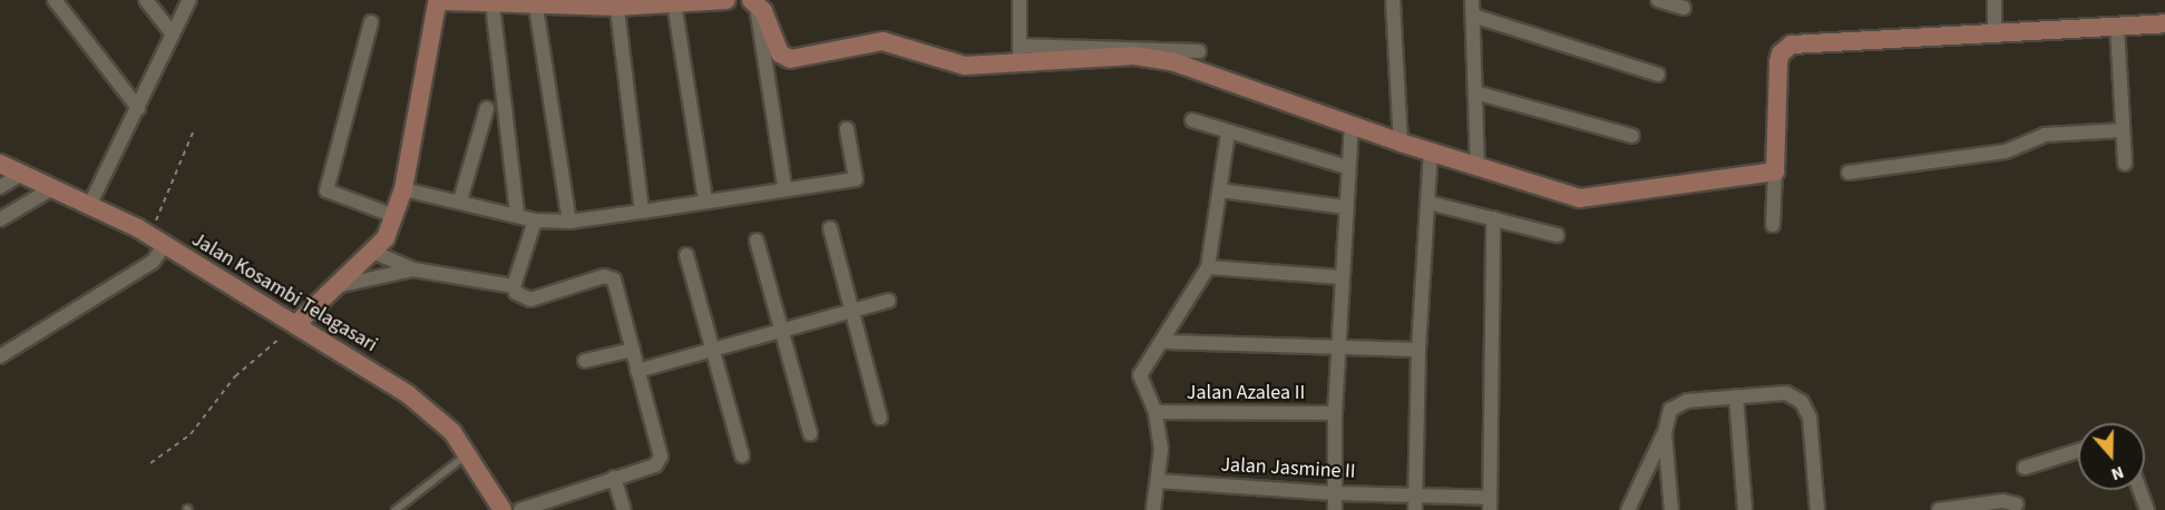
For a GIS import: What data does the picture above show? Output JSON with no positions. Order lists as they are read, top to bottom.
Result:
{
  "streets": {
    "street": ["Jalan Kosambi Telagasari", "Jalan Azalea II", "Jalan Jasmine II"]
  },
  "north": "bottom"
}
